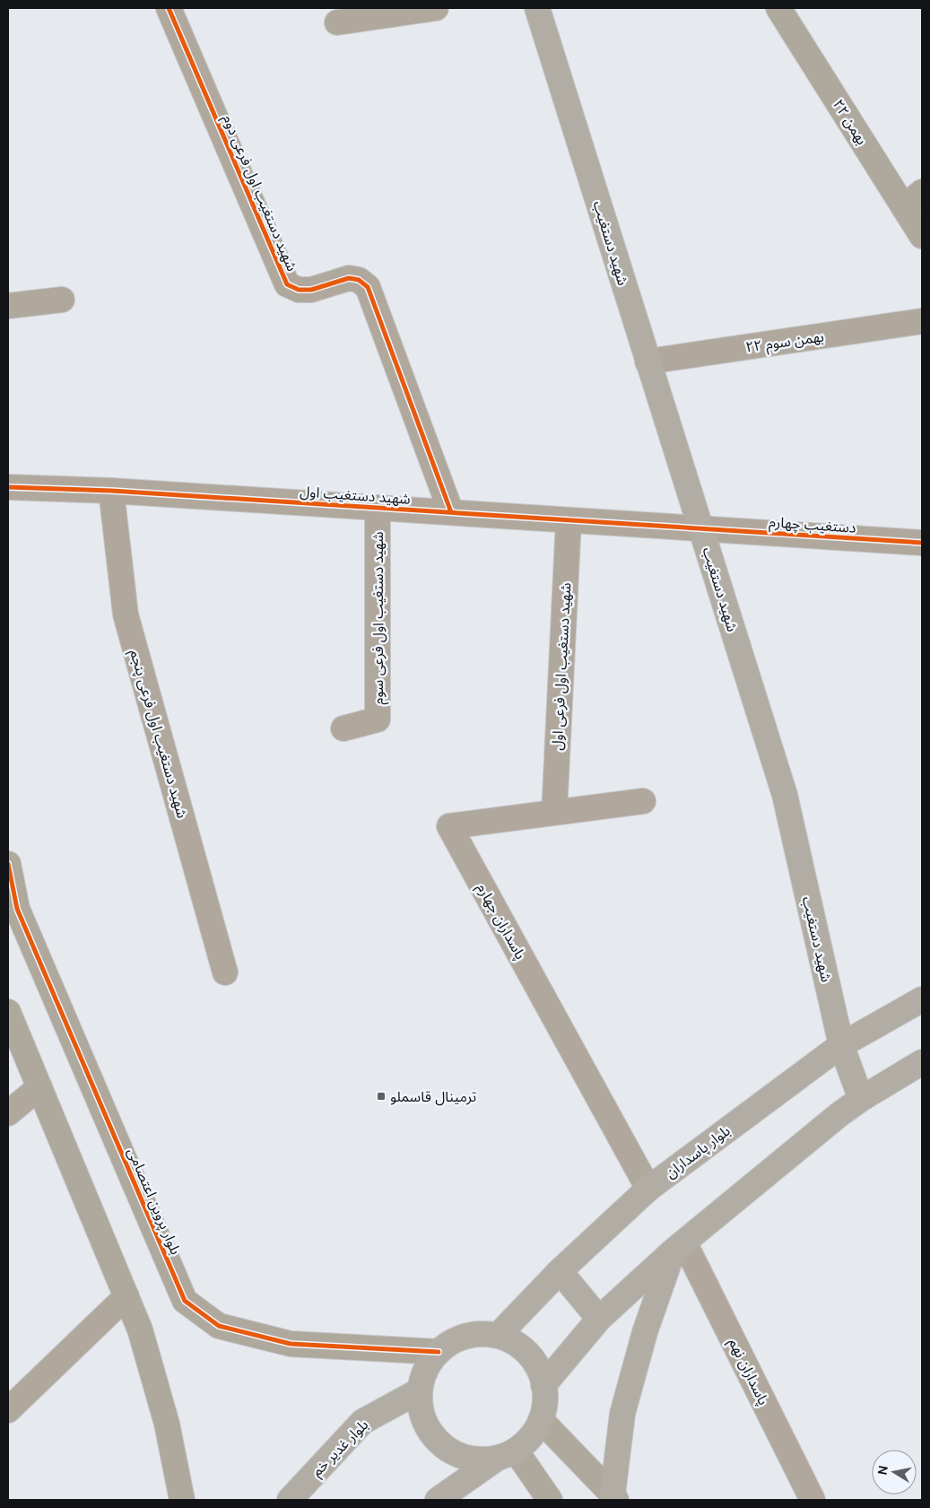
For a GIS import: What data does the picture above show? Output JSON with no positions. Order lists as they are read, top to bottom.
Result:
{
  "streets": {
    "main road": ["شهید دستغیب", "بلوار پاسداران", "بلوار غدیر خم"],
    "street": [
      "۲۲ بهمن",
      "شهید دستغیب اول فرعی دوم",
      "۲۲ بهمن سوم",
      "شهید دستغیب اول",
      "دستغیب چهارم",
      "شهید دستغیب اول فرعی سوم",
      "شهید دستغیب اول فرعی اول",
      "شهید دستغیب اول فرعی پنجم",
      "پاسداران جهارم",
      "بلوار پروین اعتصامی",
      "پاسداران نهم"
    ]
  },
  "crossings": [
    ["شهید دستغیب اول فرعی دوم", "شهید دستغیب اول"],
    ["شهید دستغیب", "۲۲ بهمن سوم"],
    ["شهید دستغیب", "شهید دستغیب اول"],
    ["شهید دستغیب", "دستغیب چهارم"],
    ["شهید دستغیب", "بلوار پاسداران"],
    ["شهید دستغیب اول", "دستغیب چهارم"],
    ["شهید دستغیب اول", "شهید دستغیب اول فرعی سوم"],
    ["شهید دستغیب اول", "شهید دستغیب اول فرعی اول"],
    ["شهید دستغیب اول", "شهید دستغیب اول فرعی پنجم"],
    ["شهید دستغیب اول فرعی اول", "پاسداران جهارم"],
    ["پاسداران جهارم", "بلوار پاسداران"],
    ["بلوار پاسداران", "بلوار پروین اعتصامی"],
    ["بلوار پاسداران", "بلوار غدیر خم"],
    ["بلوار پروین اعتصامی", "بلوار غدیر خم"]
  ],
  "places": {
    "transit": ["ترمینال قاسملو"]
  },
  "north": "left"
}
